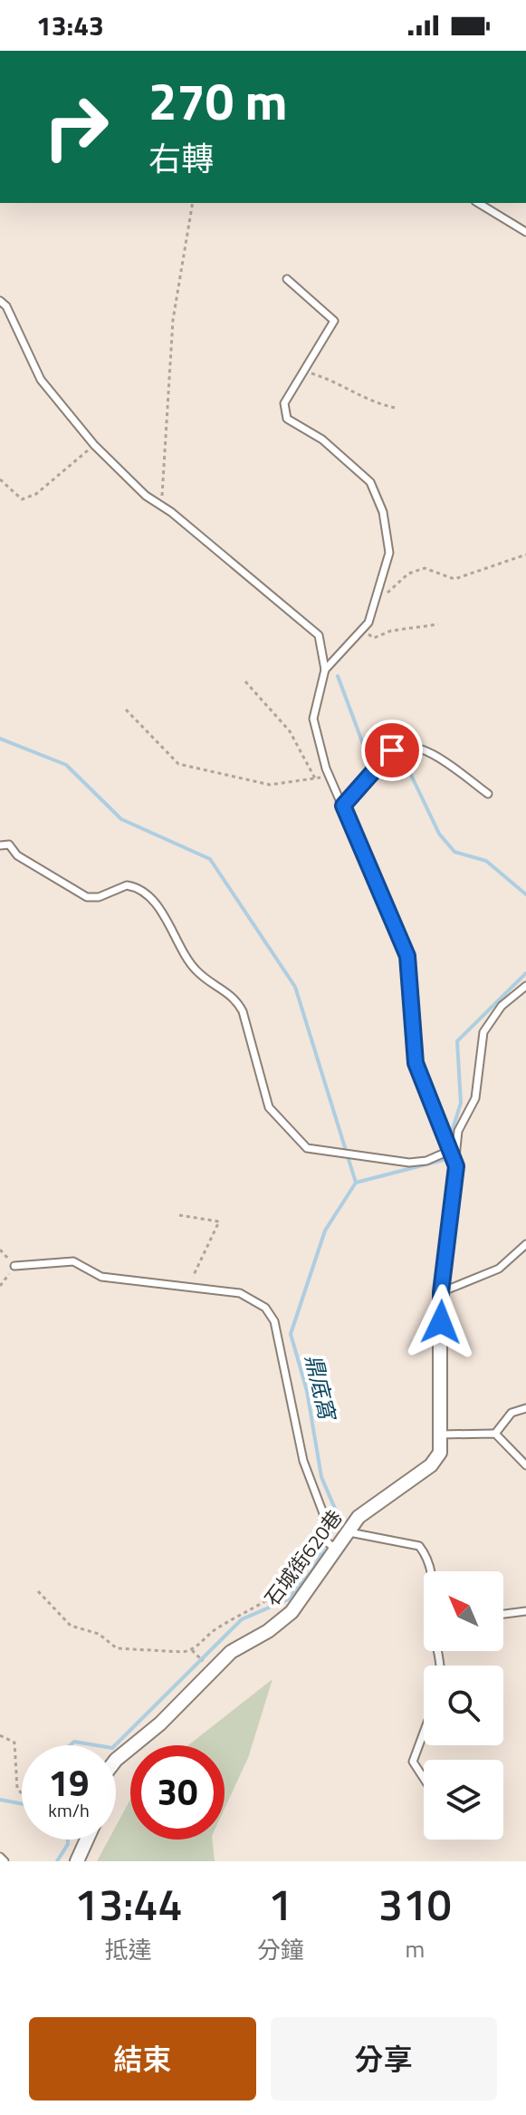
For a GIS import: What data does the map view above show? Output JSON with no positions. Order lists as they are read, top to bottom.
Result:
{
  "streets": {
    "street": ["石城街620巷"]
  },
  "water": ["鼎底窩"],
  "north": "top left",
  "page": {
    "status": "13:43",
    "turn": ["270 m", "右轉"],
    "speed": "19 km/h",
    "limit": "30",
    "eta": [
      "13:44",
      "抵達",
      "1",
      "分鐘",
      "310",
      "m"
    ],
    "buttons": ["結束", "分享"]
  }
}
